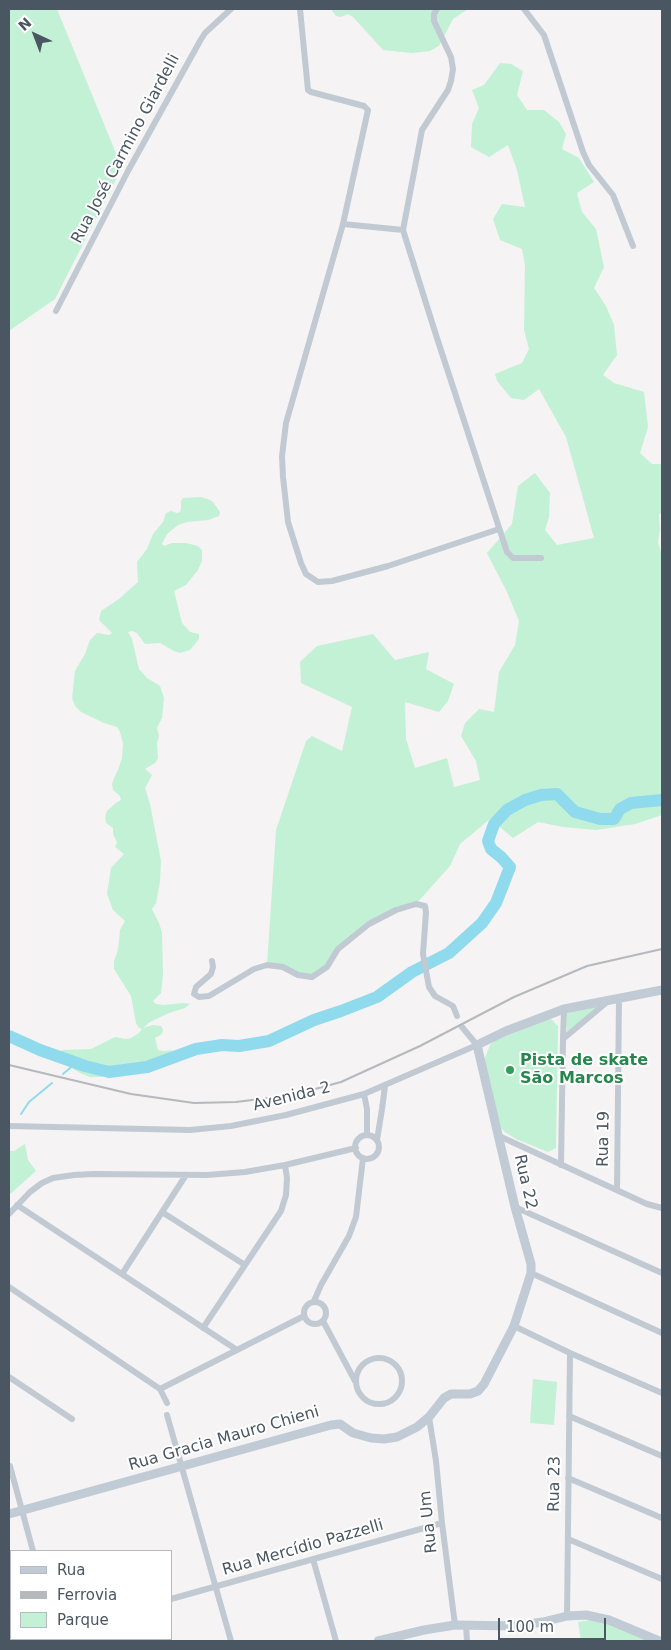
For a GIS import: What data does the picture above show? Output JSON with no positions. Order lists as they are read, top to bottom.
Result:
{
  "streets": {
    "street": [
      "Rua José Carmino Giardelli",
      "Avenida 2",
      "Rua 19",
      "Rua 22",
      "Rua Gracia Mauro Chieni",
      "Rua 23",
      "Rua Um",
      "Rua Mercídio Pazzelli"
    ]
  },
  "crossings": [
    ["Avenida 2", "Rua 19"],
    ["Avenida 2", "Rua 22"],
    ["Rua 22", "Rua Gracia Mauro Chieni"],
    ["Rua Gracia Mauro Chieni", "Rua Um"],
    ["Rua Um", "Rua Mercídio Pazzelli"]
  ],
  "places": ["Pista de skate São Marcos"],
  "legend": ["Rua", "Ferrovia", "Parque"],
  "scale_bar": "100 m",
  "north": "top left"
}
